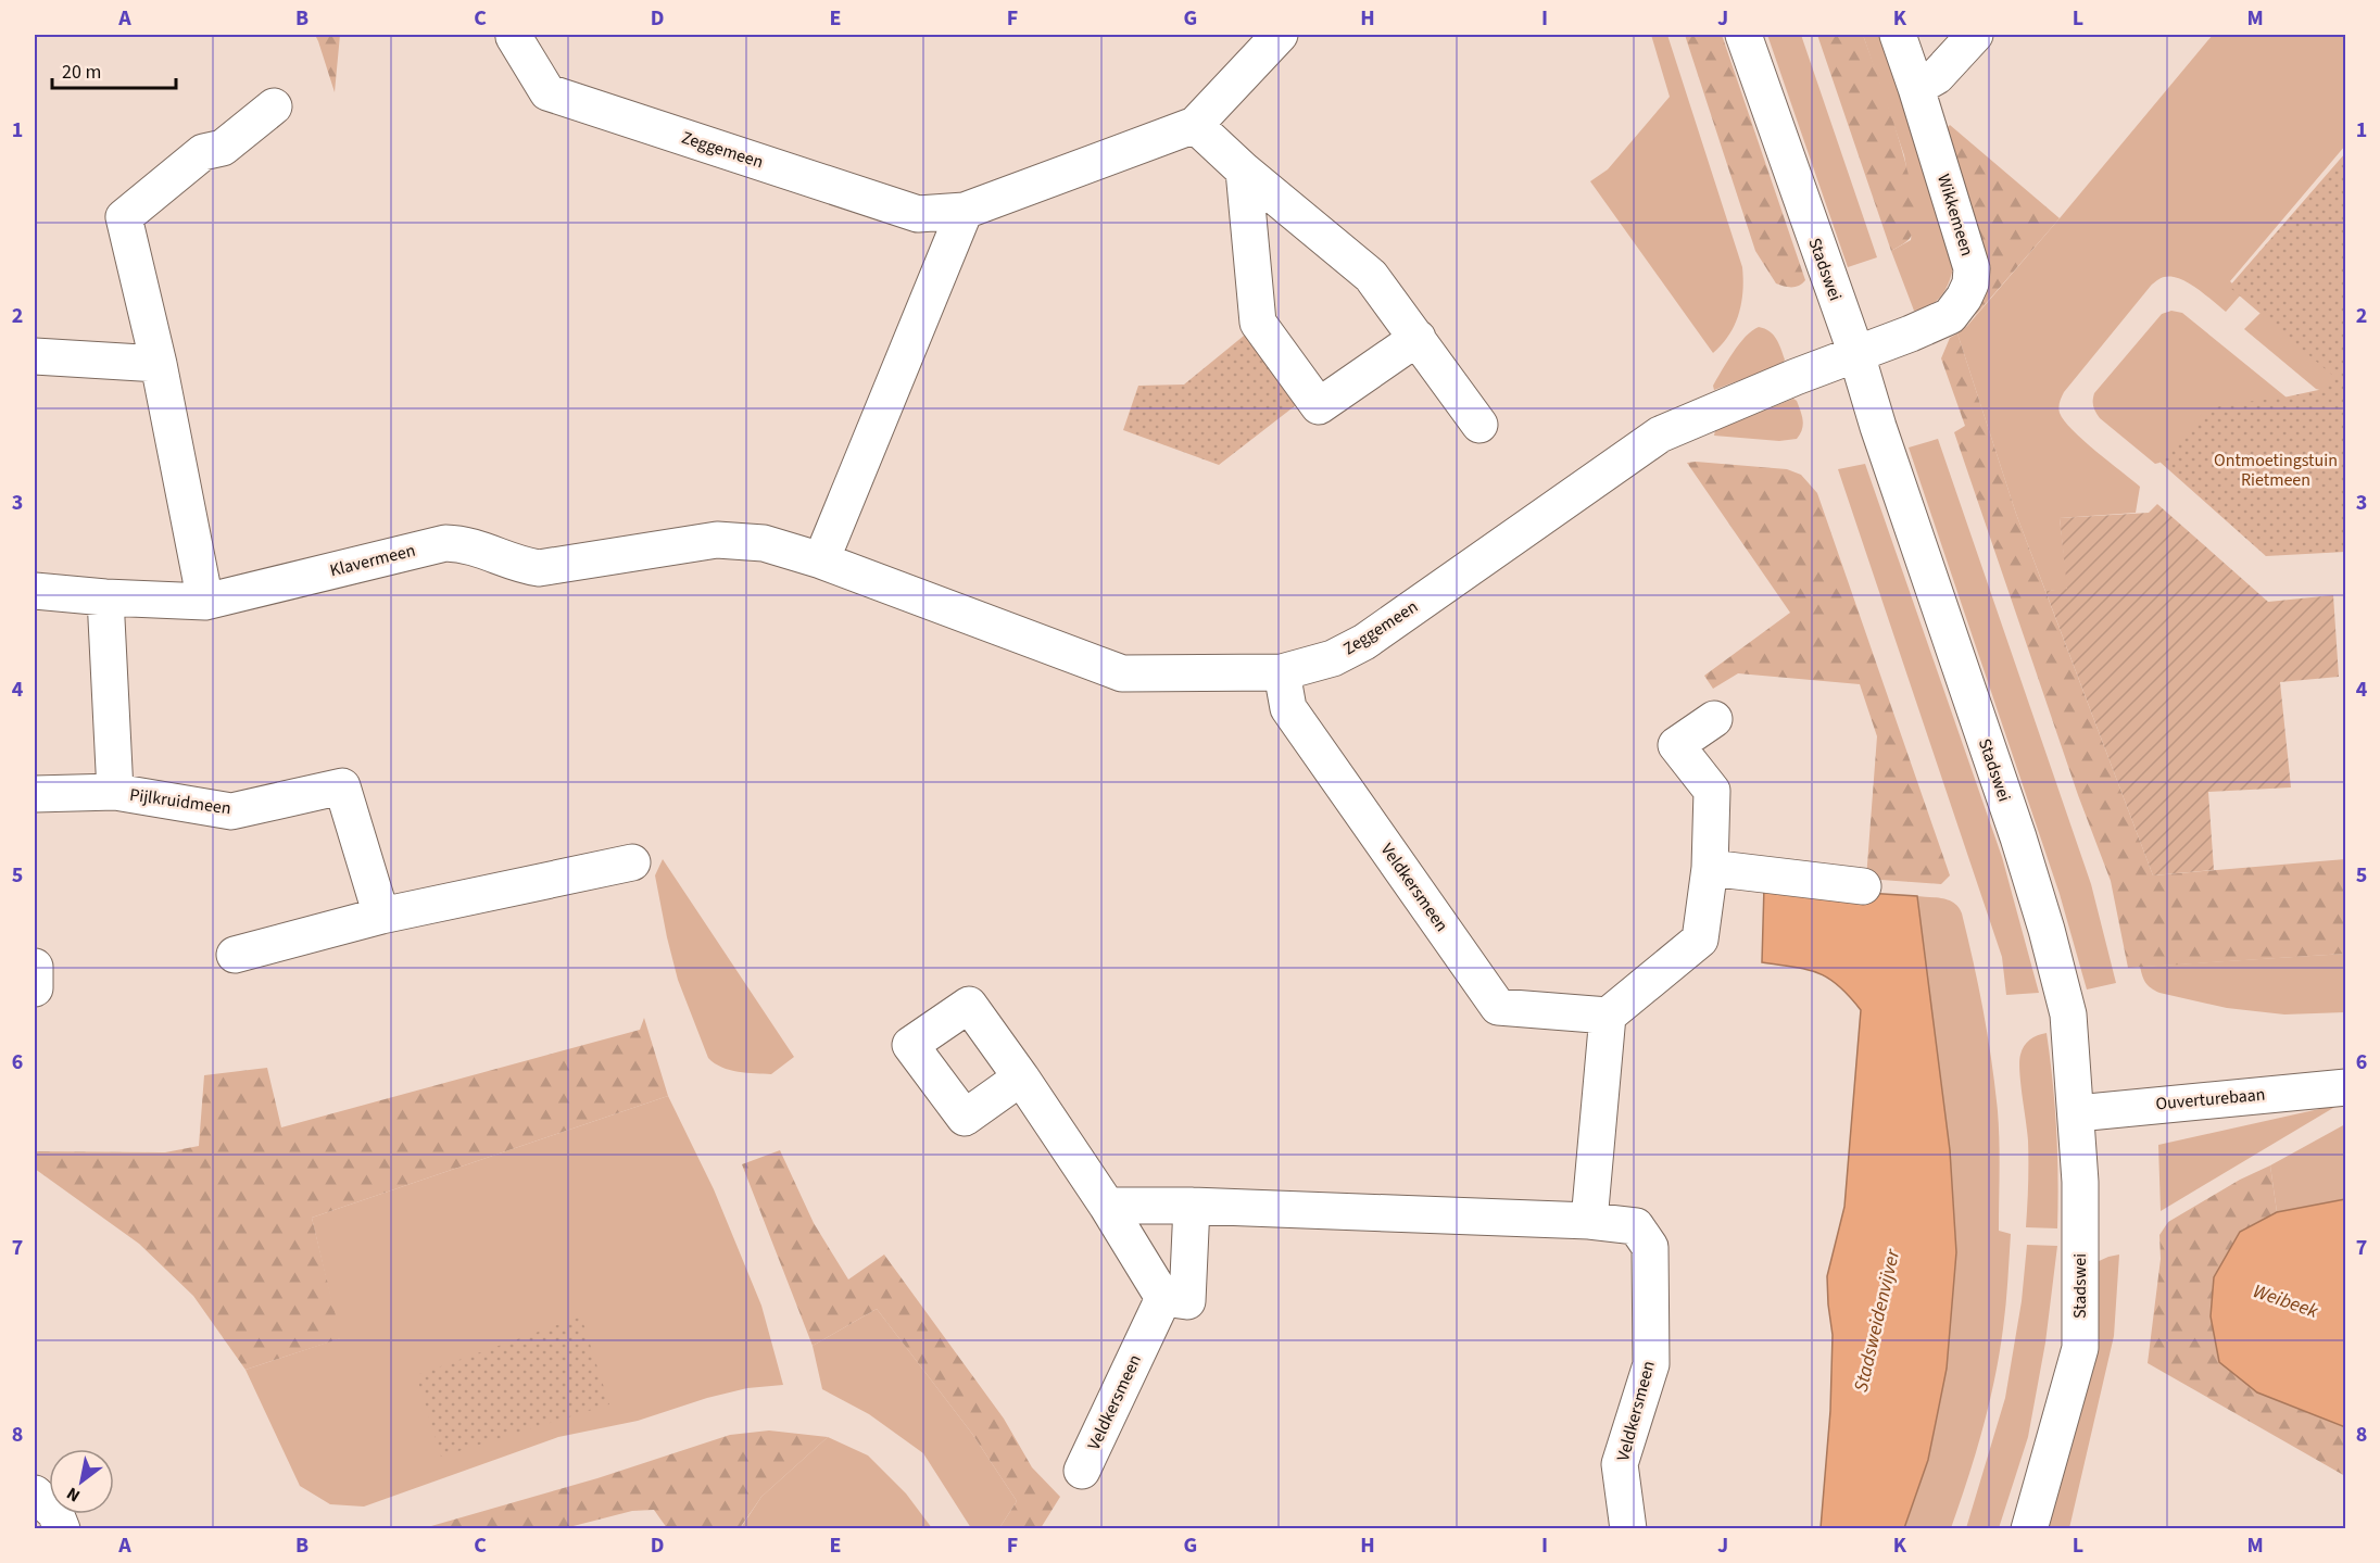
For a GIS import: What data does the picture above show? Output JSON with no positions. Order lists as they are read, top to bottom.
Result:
{
  "streets": {
    "street": [
      "Zeggemeen",
      "Wikkemeen",
      "Stadswei",
      "Klavermeen",
      "Pijlkruidmeen",
      "Veldkersmeen",
      "Ouverturebaan"
    ]
  },
  "crossings": [
    ["Zeggemeen", "Wikkemeen"],
    ["Zeggemeen", "Stadswei"],
    ["Zeggemeen", "Klavermeen"],
    ["Zeggemeen", "Veldkersmeen"],
    ["Wikkemeen", "Stadswei"],
    ["Stadswei", "Ouverturebaan"],
    ["Klavermeen", "Pijlkruidmeen"]
  ],
  "water": ["Weibeek", "Stadsweidenvijver"],
  "parks": ["Ontmoetingstuin Rietmeen"],
  "scale_bar": "20 m",
  "north": "bottom left",
  "grid": {
    "columns": [
      "A",
      "B",
      "C",
      "D",
      "E",
      "F",
      "G",
      "H",
      "I",
      "J",
      "K",
      "L",
      "M"
    ],
    "rows": [
      "1",
      "2",
      "3",
      "4",
      "5",
      "6",
      "7",
      "8"
    ]
  }
}
